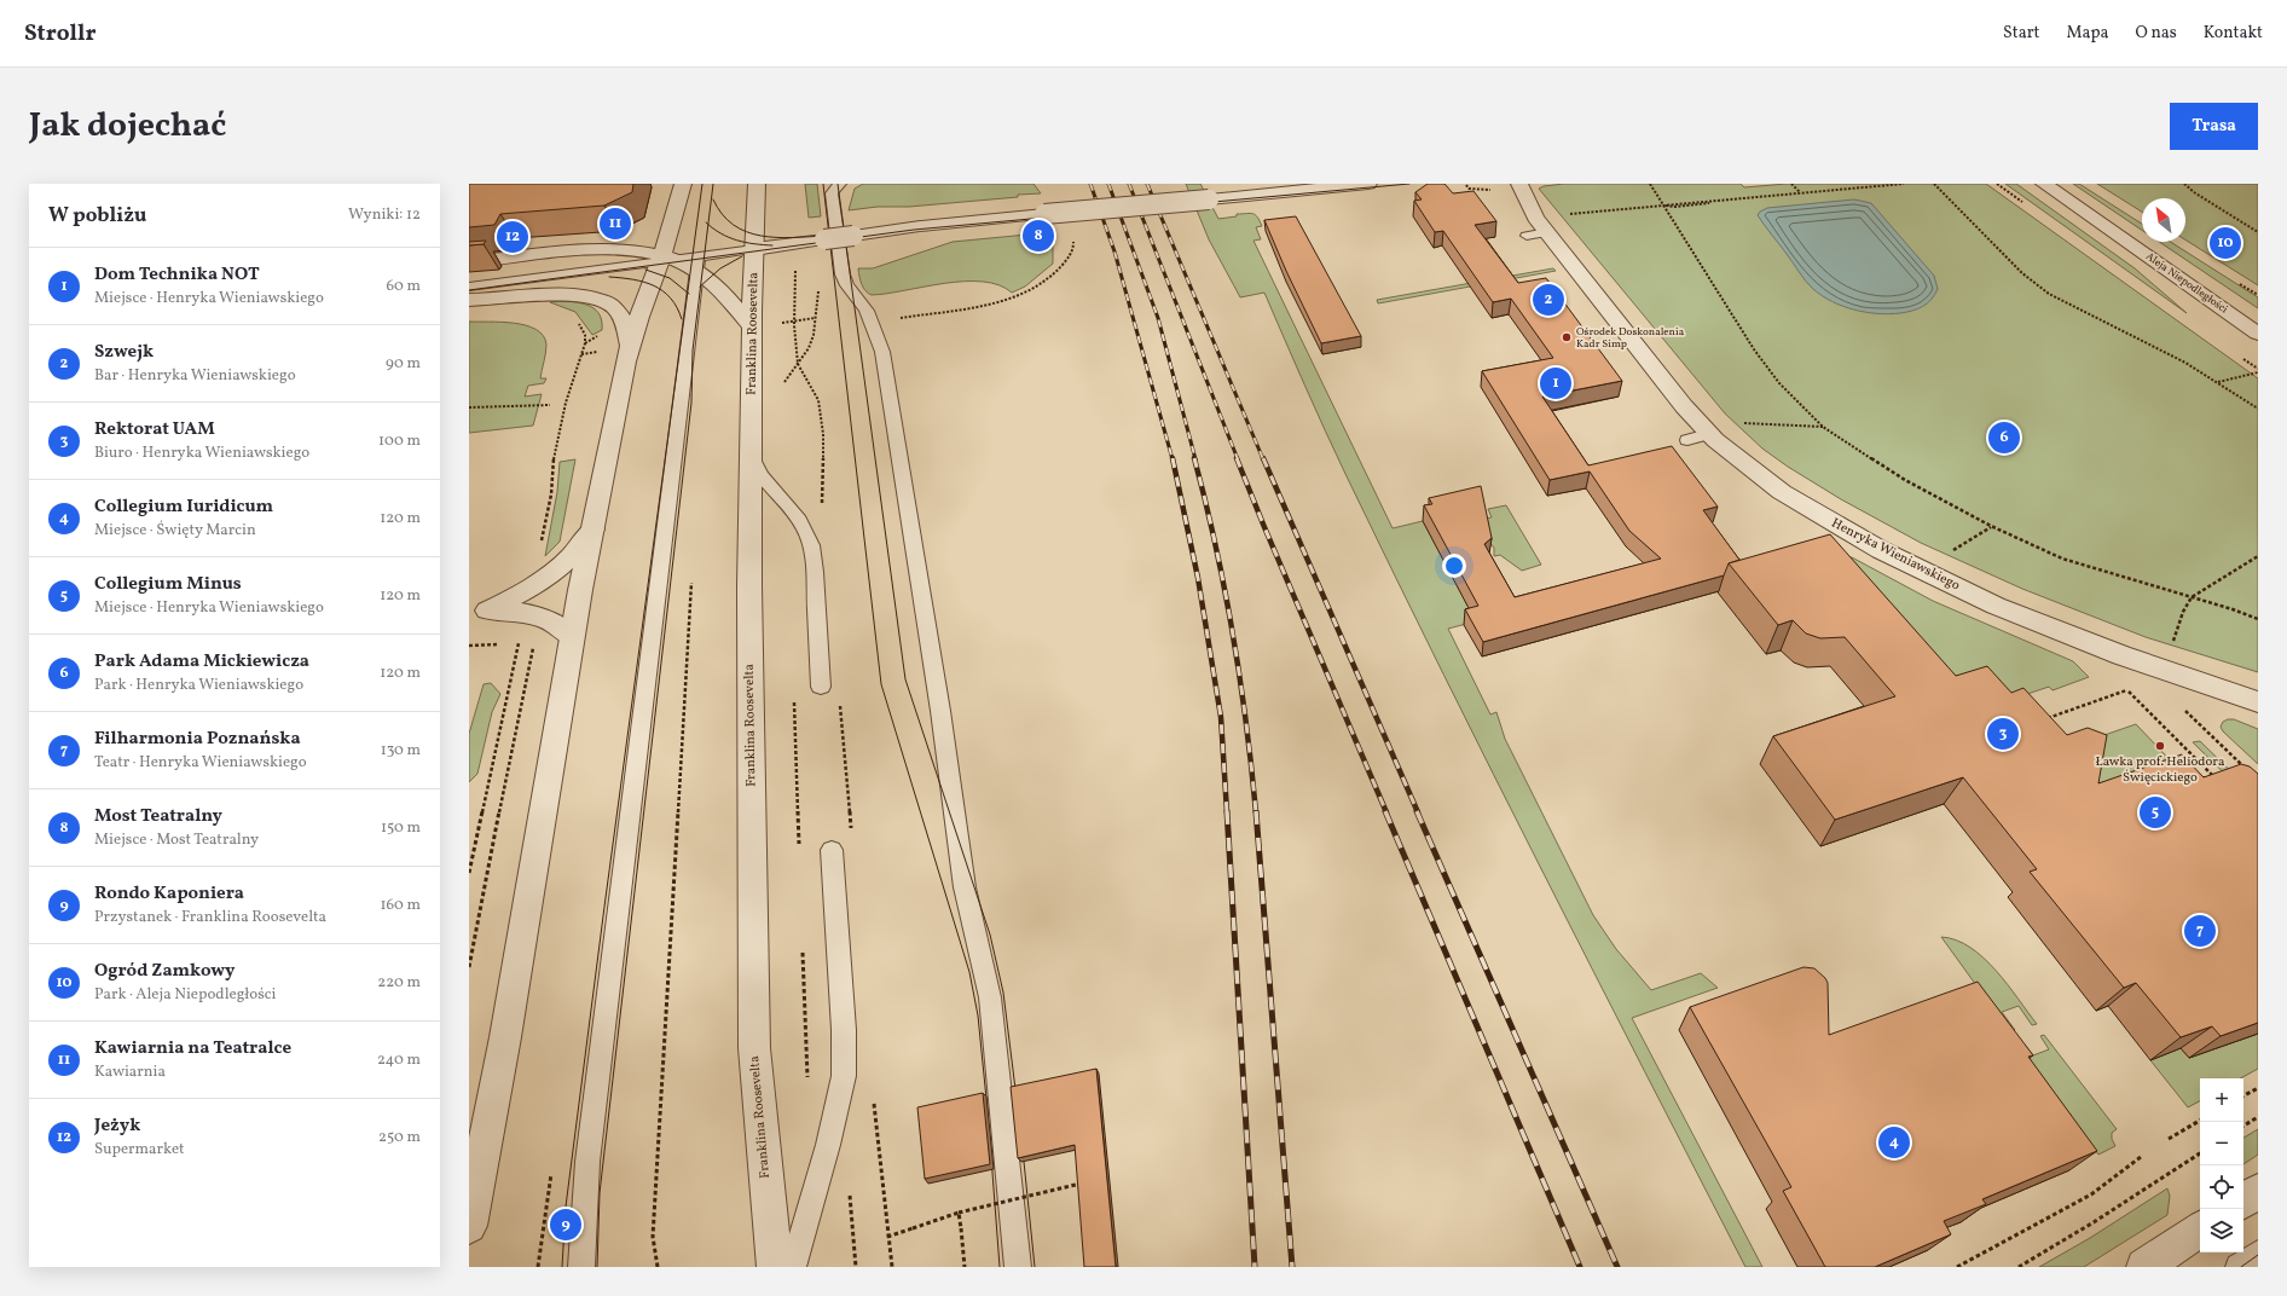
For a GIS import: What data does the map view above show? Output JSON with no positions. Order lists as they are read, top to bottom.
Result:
{
  "streets": {
    "street": ["Aleja Niepodległości", "Franklina Roosevelta", "Henryka Wieniawskiego"]
  },
  "places": ["Ośrodek Doskonalenia Kadr Simp", "Ławka prof. Heliodora Święcickiego"],
  "north": "top left",
  "page": {
    "header": "Strollr",
    "nav": [
      "Start",
      "Mapa",
      "O nas",
      "Kontakt"
    ],
    "title": "Jak dojechać",
    "buttons": "Trasa",
    "heading": ["W pobliżu", "Wyniki: 12"],
    "pins": [
      "11",
      "8",
      "12",
      "10",
      "2",
      "1",
      "6",
      "3",
      "5",
      "7",
      "4",
      "9"
    ],
    "list": [
      {
        "mark": "1",
        "name": "Dom Technika NOT",
        "note": "Miejsce · Henryka Wieniawskiego",
        "value": "60 m"
      },
      {
        "mark": "2",
        "name": "Szwejk",
        "note": "Bar · Henryka Wieniawskiego",
        "value": "90 m"
      },
      {
        "mark": "3",
        "name": "Rektorat UAM",
        "note": "Biuro · Henryka Wieniawskiego",
        "value": "100 m"
      },
      {
        "mark": "4",
        "name": "Collegium Iuridicum",
        "note": "Miejsce · Święty Marcin",
        "value": "120 m"
      },
      {
        "mark": "5",
        "name": "Collegium Minus",
        "note": "Miejsce · Henryka Wieniawskiego",
        "value": "120 m"
      },
      {
        "mark": "6",
        "name": "Park Adama Mickiewicza",
        "note": "Park · Henryka Wieniawskiego",
        "value": "120 m"
      },
      {
        "mark": "7",
        "name": "Filharmonia Poznańska",
        "note": "Teatr · Henryka Wieniawskiego",
        "value": "130 m"
      },
      {
        "mark": "8",
        "name": "Most Teatralny",
        "note": "Miejsce · Most Teatralny",
        "value": "150 m"
      },
      {
        "mark": "9",
        "name": "Rondo Kaponiera",
        "note": "Przystanek · Franklina Roosevelta",
        "value": "160 m"
      },
      {
        "mark": "10",
        "name": "Ogród Zamkowy",
        "note": "Park · Aleja Niepodległości",
        "value": "220 m"
      },
      {
        "mark": "11",
        "name": "Kawiarnia na Teatralce",
        "note": "Kawiarnia",
        "value": "240 m"
      },
      {
        "mark": "12",
        "name": "Jeżyk",
        "note": "Supermarket",
        "value": "250 m"
      }
    ],
    "map_buttons": ["+", "−"]
  }
}
